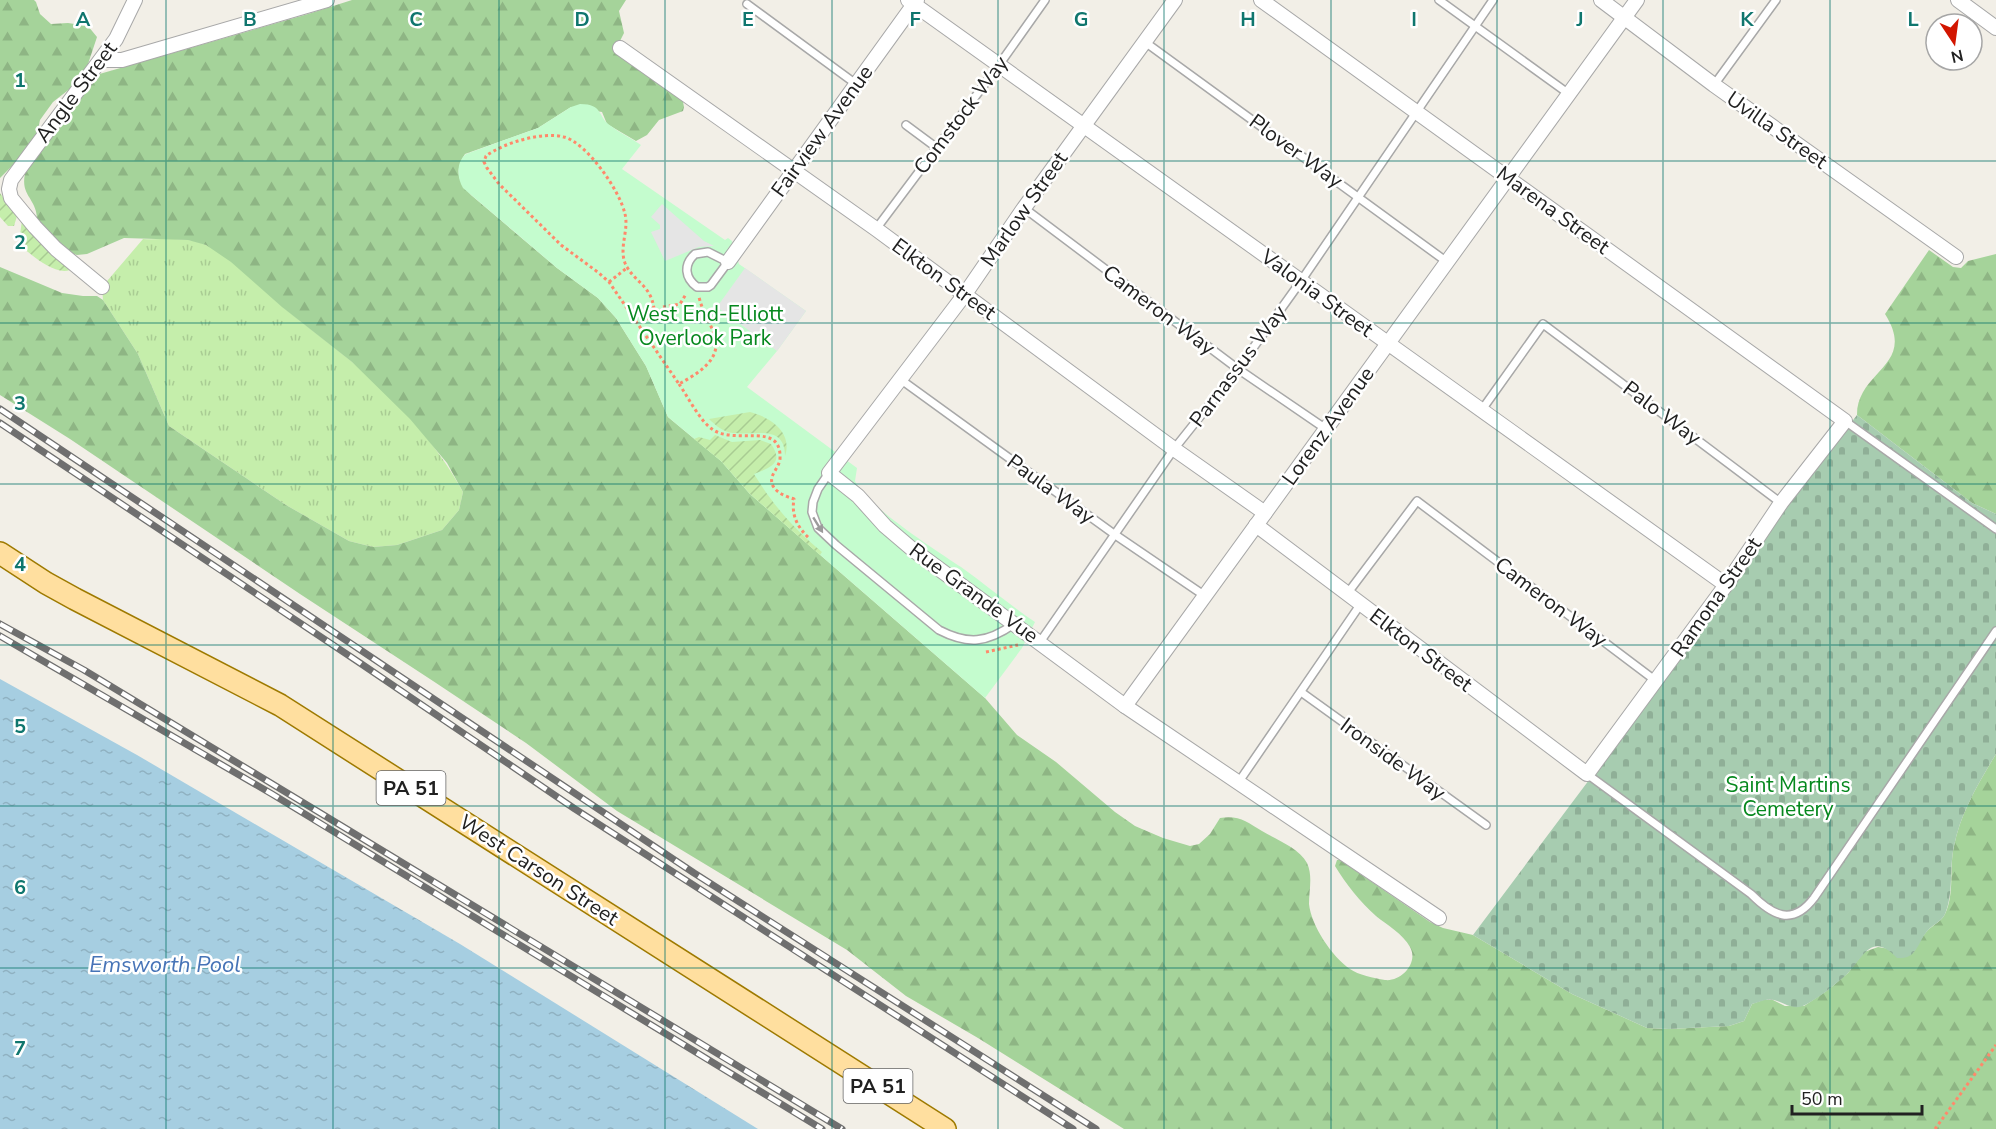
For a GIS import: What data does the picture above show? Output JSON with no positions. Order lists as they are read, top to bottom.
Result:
{
  "streets": {
    "main road": ["PA 51", "West Carson Street"],
    "street": [
      "Angle Street",
      "Uvilla Street",
      "Fairview Avenue",
      "Marlow Street",
      "Marena Street",
      "Elkton Street",
      "Valonia Street",
      "Lorenz Avenue",
      "Rue Grande Vue",
      "Ramona Street"
    ],
    "lane": [
      "Comstock Way",
      "Plover Way",
      "Cameron Way",
      "Parnassus Way",
      "Palo Way",
      "Paula Way",
      "Ironside Way"
    ]
  },
  "crossings": [
    ["Comstock Way", "Elkton Street"],
    ["Comstock Way", "Valonia Street"],
    ["Uvilla Street", "Lorenz Avenue"],
    ["Fairview Avenue", "Elkton Street"],
    ["Fairview Avenue", "Valonia Street"],
    ["Plover Way", "Marlow Street"],
    ["Plover Way", "Parnassus Way"],
    ["Plover Way", "Lorenz Avenue"],
    ["Marlow Street", "Elkton Street"],
    ["Marlow Street", "Valonia Street"],
    ["Marlow Street", "Cameron Way"],
    ["Marlow Street", "Paula Way"],
    ["Marlow Street", "Rue Grande Vue"],
    ["Marena Street", "Parnassus Way"],
    ["Marena Street", "Lorenz Avenue"],
    ["Marena Street", "Ramona Street"],
    ["Elkton Street", "Cameron Way"],
    ["Elkton Street", "Parnassus Way"],
    ["Elkton Street", "Lorenz Avenue"],
    ["Elkton Street", "Ramona Street"],
    ["Valonia Street", "Parnassus Way"],
    ["Valonia Street", "Palo Way"],
    ["Valonia Street", "Lorenz Avenue"],
    ["Valonia Street", "Ramona Street"],
    ["Cameron Way", "Parnassus Way"],
    ["Cameron Way", "Lorenz Avenue"],
    ["Cameron Way", "Ramona Street"],
    ["Parnassus Way", "Paula Way"],
    ["Parnassus Way", "Rue Grande Vue"],
    ["Palo Way", "Ramona Street"],
    ["Lorenz Avenue", "Paula Way"],
    ["Lorenz Avenue", "Rue Grande Vue"]
  ],
  "water": ["Emsworth Pool"],
  "parks": ["West End-Elliott Overlook Park", "Saint Martins Cemetery"],
  "scale_bar": "50 m",
  "north": "bottom",
  "grid": {
    "columns": [
      "A",
      "B",
      "C",
      "D",
      "E",
      "F",
      "G",
      "H",
      "I",
      "J",
      "K",
      "L"
    ],
    "rows": [
      "1",
      "2",
      "3",
      "4",
      "5",
      "6",
      "7"
    ]
  }
}
